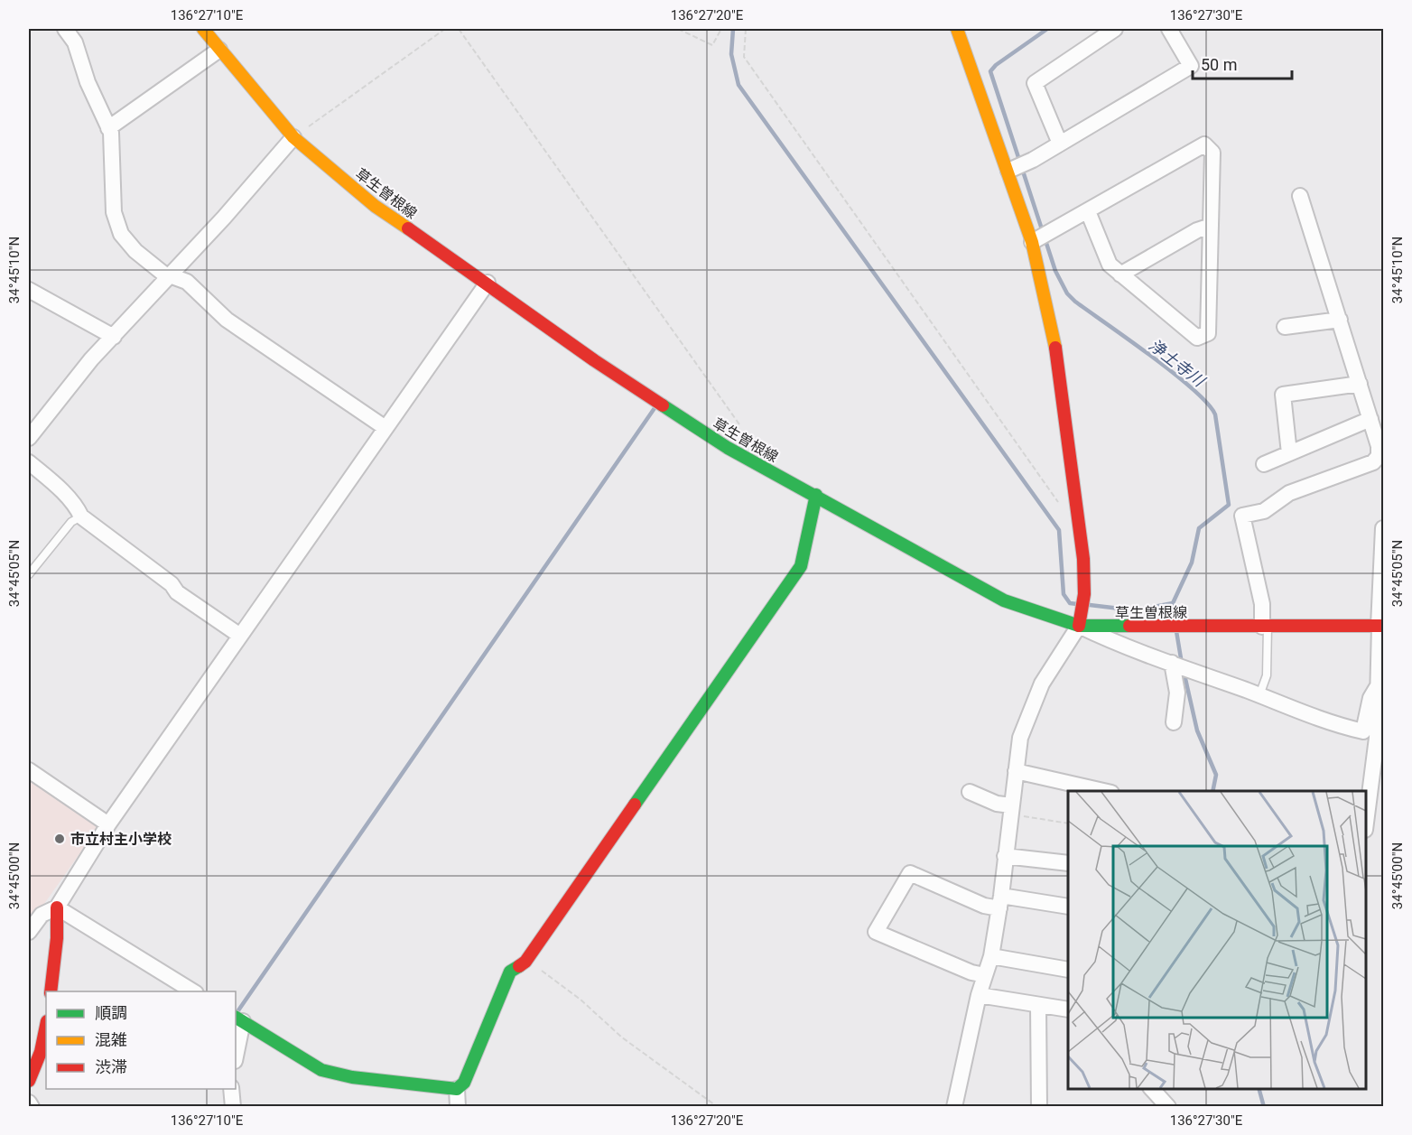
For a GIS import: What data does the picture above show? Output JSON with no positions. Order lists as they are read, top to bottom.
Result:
{
  "streets": {
    "street": ["草生曽根線"]
  },
  "water": ["浄土寺川"],
  "places": ["市立村主小学校"],
  "legend": ["順調", "混雑", "渋滞"],
  "scale_bar": "50 m",
  "coordinates": [
    "136°27'10\"E",
    "136°27'20\"E",
    "136°27'30\"E",
    "34°45'10\"N",
    "34°45'05\"N",
    "34°45'00\"N"
  ]
}
